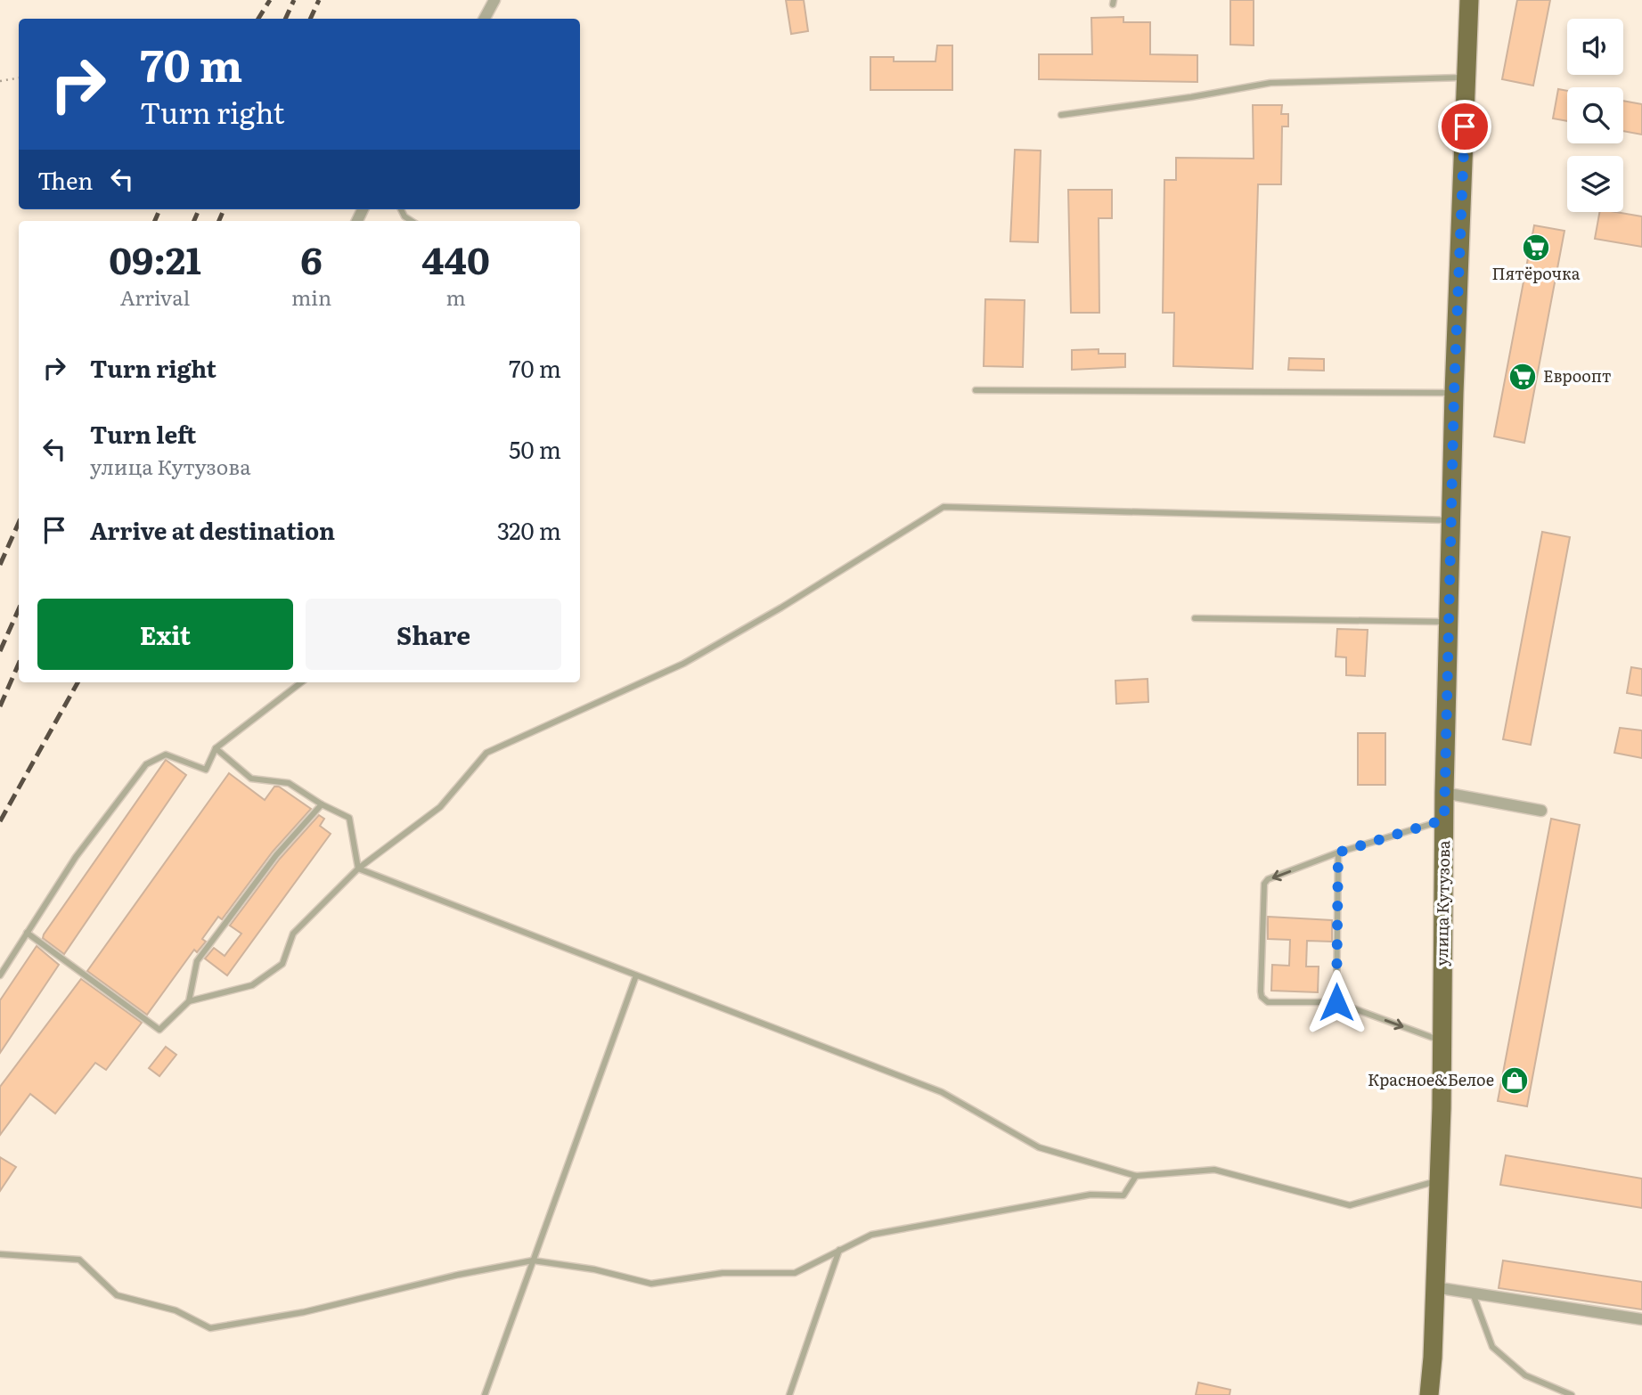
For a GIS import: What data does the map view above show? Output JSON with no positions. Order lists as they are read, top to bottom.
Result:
{
  "streets": {
    "main road": ["улица Кутузова"]
  },
  "places": {
    "supermarket": ["Пятёрочка", "Евроопт"],
    "shop": ["Красное&Белое"]
  },
  "page": {
    "turn": ["70 m", "Turn right"],
    "then": "Then",
    "eta": [
      "09:21",
      "Arrival",
      "6",
      "min",
      "440",
      "m"
    ],
    "list": [
      {
        "name": "Turn right",
        "value": "70 m"
      },
      {
        "name": "Turn left",
        "note": "улица Кутузова",
        "value": "50 m"
      },
      {
        "name": "Arrive at destination",
        "value": "320 m"
      }
    ],
    "buttons": ["Exit", "Share"]
  }
}
